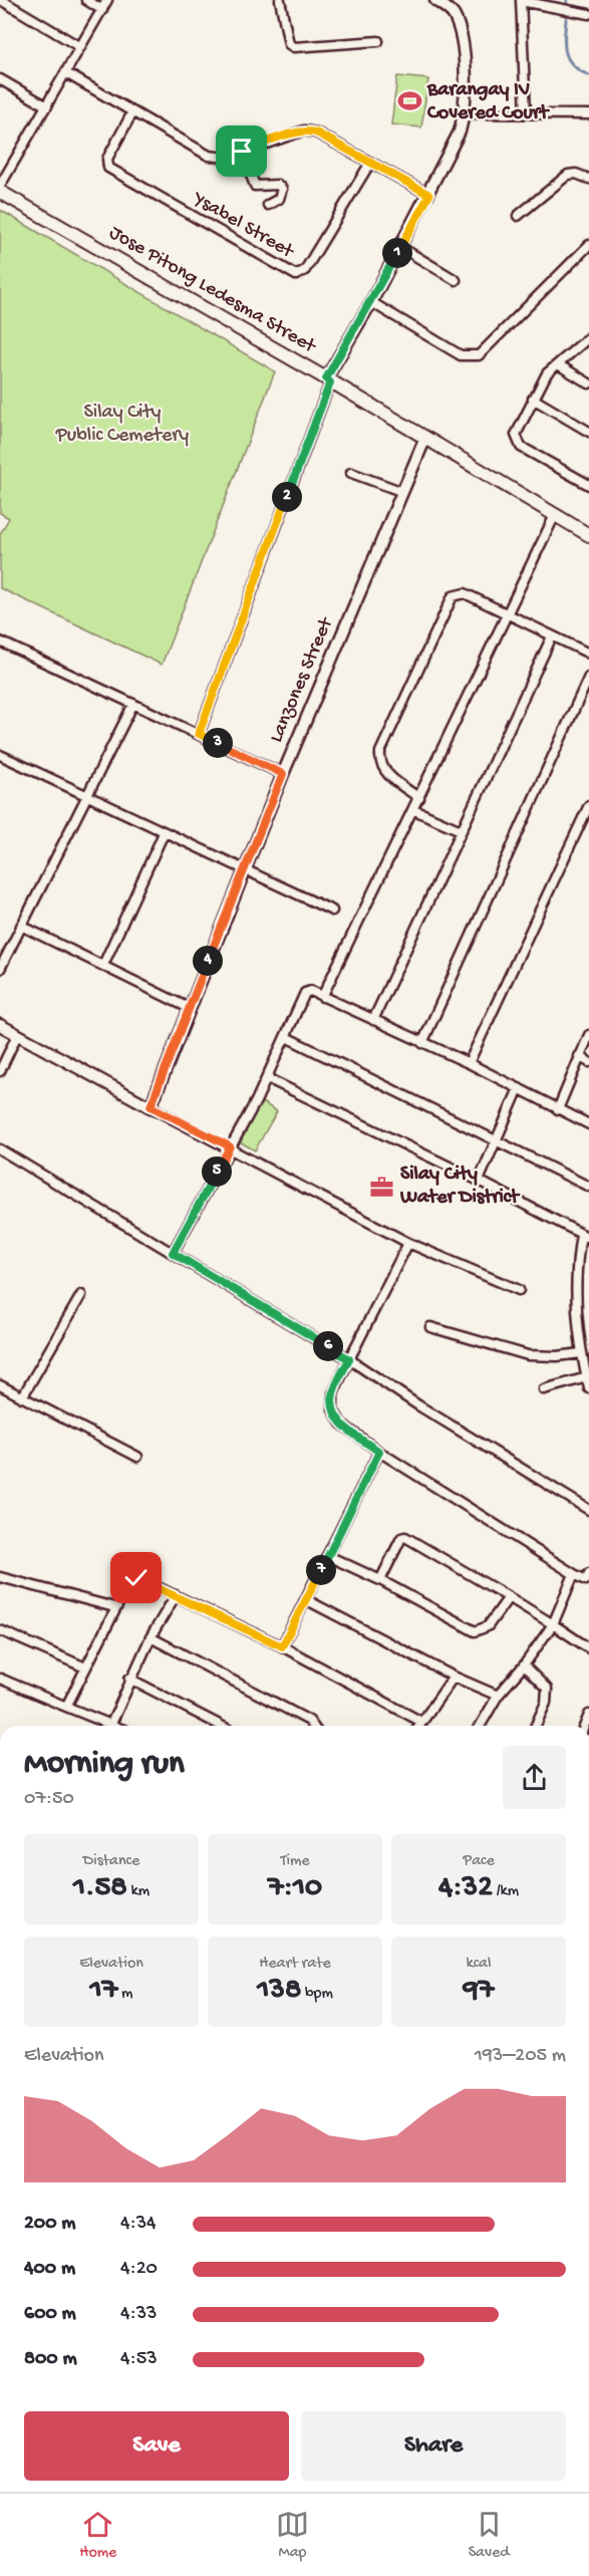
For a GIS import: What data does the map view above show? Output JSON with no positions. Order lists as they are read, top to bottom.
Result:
{
  "streets": {
    "main road": ["Jose Pitong Ledesma Street"],
    "street": ["Ysabel Street", "Lanzones Street"]
  },
  "crossings": [
    ["Jose Pitong Ledesma Street", "Lanzones Street"]
  ],
  "parks": ["Silay City Public Cemetery"],
  "places": {
    "sports": ["Barangay IV Covered Court"],
    "office": ["Silay City Water District"]
  },
  "page": {
    "pins": [
      "1",
      "2",
      "3",
      "4",
      "5",
      "6",
      "7"
    ],
    "heading": ["Morning run", "07:50"],
    "stats": [
      ["Distance", "1.58 km"],
      ["Time", "7:10"],
      ["Pace", "4:32 /km"],
      ["Elevation", "17 m"],
      ["Heart rate", "138 bpm"],
      ["kcal", "97"]
    ],
    "chart": ["Elevation", "193–205 m"],
    "list": [
      {
        "name": "200 m",
        "note": "4:34"
      },
      {
        "name": "400 m",
        "note": "4:20"
      },
      {
        "name": "600 m",
        "note": "4:33"
      },
      {
        "name": "800 m",
        "note": "4:53"
      }
    ],
    "buttons": ["Save", "Share"],
    "tabs": ["Home", "Map", "Saved"]
  }
}
